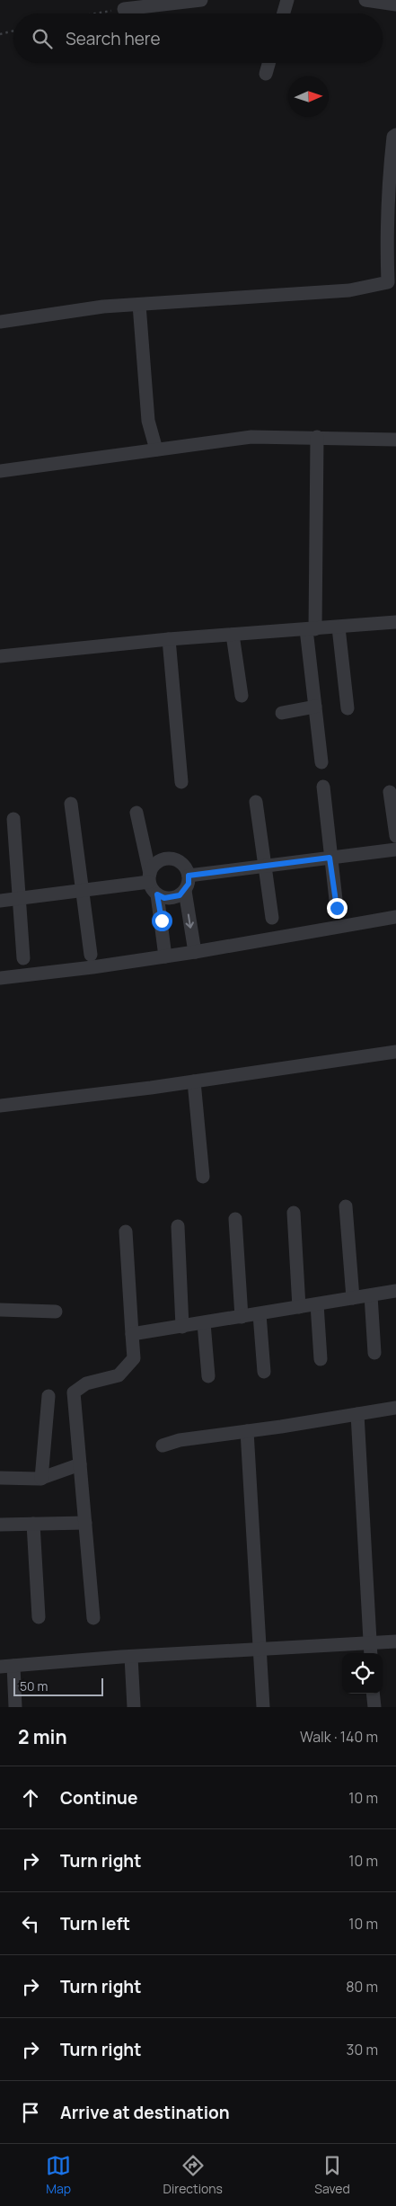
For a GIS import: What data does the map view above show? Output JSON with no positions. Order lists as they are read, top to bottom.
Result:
{
  "scale_bar": "50 m",
  "north": "right",
  "page": {
    "search": "Search here",
    "scale": "50 m",
    "heading": ["2 min", "Walk · 140 m"],
    "list": [
      ["Continue", "10 m"],
      ["Turn right", "10 m"],
      ["Turn left", "10 m"],
      ["Turn right", "80 m"],
      ["Turn right", "30 m"],
      "Arrive at destination"
    ],
    "nav": ["Map", "Directions", "Saved"]
  }
}
